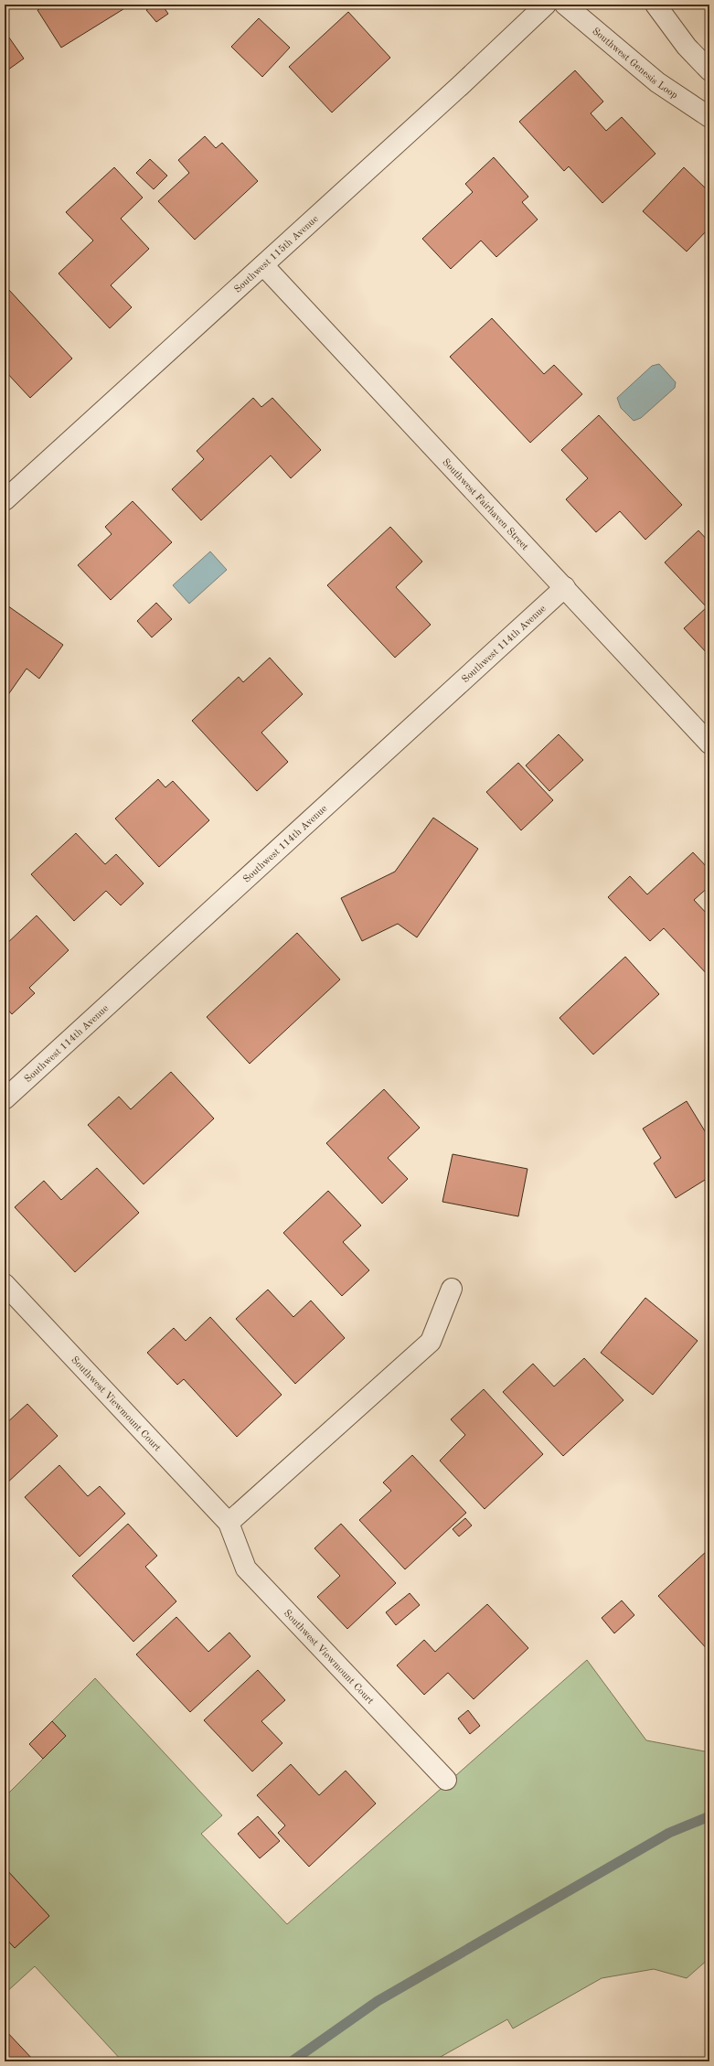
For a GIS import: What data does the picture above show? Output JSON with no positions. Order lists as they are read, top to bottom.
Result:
{
  "streets": {
    "street": [
      "Southwest Genesis Loop",
      "Southwest 115th Avenue",
      "Southwest Fairhaven Street",
      "Southwest 114th Avenue",
      "Southwest Viewmount Court"
    ]
  },
  "crossings": [
    ["Southwest 115th Avenue", "Southwest Fairhaven Street"],
    ["Southwest Fairhaven Street", "Southwest 114th Avenue"]
  ]
}
